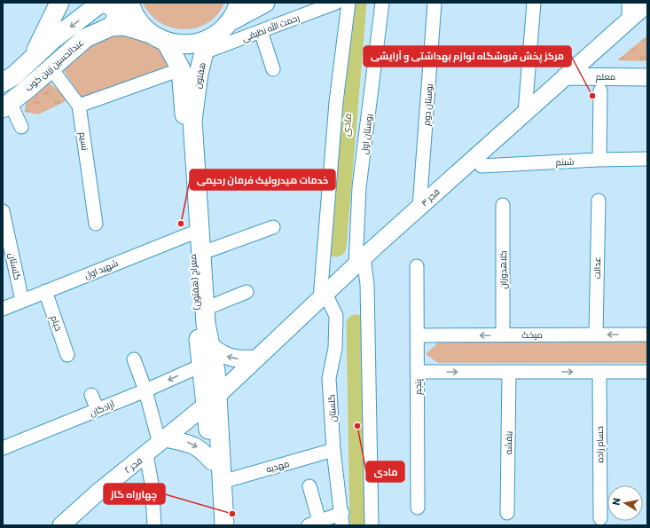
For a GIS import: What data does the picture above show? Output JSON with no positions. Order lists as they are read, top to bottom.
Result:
{
  "streets": {
    "main road": ["عبدالحسین زرین کوب", "هفتون", "معراج (هفتون)"],
    "street": [
      "رحمت الله نظیفی",
      "معلم",
      "بوستان دوم",
      "بوستان اول",
      "نسیم",
      "شبنم",
      "فجر ۳",
      "گلستان",
      "عدالت",
      "شهید اول",
      "کلاهدوزان",
      "خیام",
      "میخک",
      "پنجم",
      "آزادگان",
      "بنفشه",
      "حسام زاده",
      "فجر ۲",
      "مهدیه"
    ]
  },
  "crossings": [
    ["رحمت الله نظیفی", "هفتون"],
    ["عبدالحسین زرین کوب", "هفتون"],
    ["عبدالحسین زرین کوب", "نسیم"],
    ["عبدالحسین زرین کوب", "معراج (هفتون)"],
    ["هفتون", "معراج (هفتون)"],
    ["معلم", "فجر ۳"],
    ["بوستان دوم", "فجر ۳"],
    ["بوستان اول", "فجر ۳"],
    ["فجر ۳", "گلستان"],
    ["فجر ۳", "معراج (هفتون)"],
    ["فجر ۳", "فجر ۲"],
    ["گلستان", "شهید اول"],
    ["گلستان", "مهدیه"],
    ["عدالت", "میخک"],
    ["شهید اول", "معراج (هفتون)"],
    ["شهید اول", "خیام"],
    ["کلاهدوزان", "میخک"],
    ["معراج (هفتون)", "آزادگان"],
    ["معراج (هفتون)", "فجر ۲"],
    ["معراج (هفتون)", "مهدیه"],
    ["میخک", "پنجم"]
  ],
  "water": ["مادی"],
  "places": [
    "مرکز پخش فروشگاه لوازم بهداشتی و آرایشی",
    "خدمات هیدرولیک فرمان رحیمی",
    "مادی",
    "چهارراه گاز"
  ],
  "north": "left"
}
